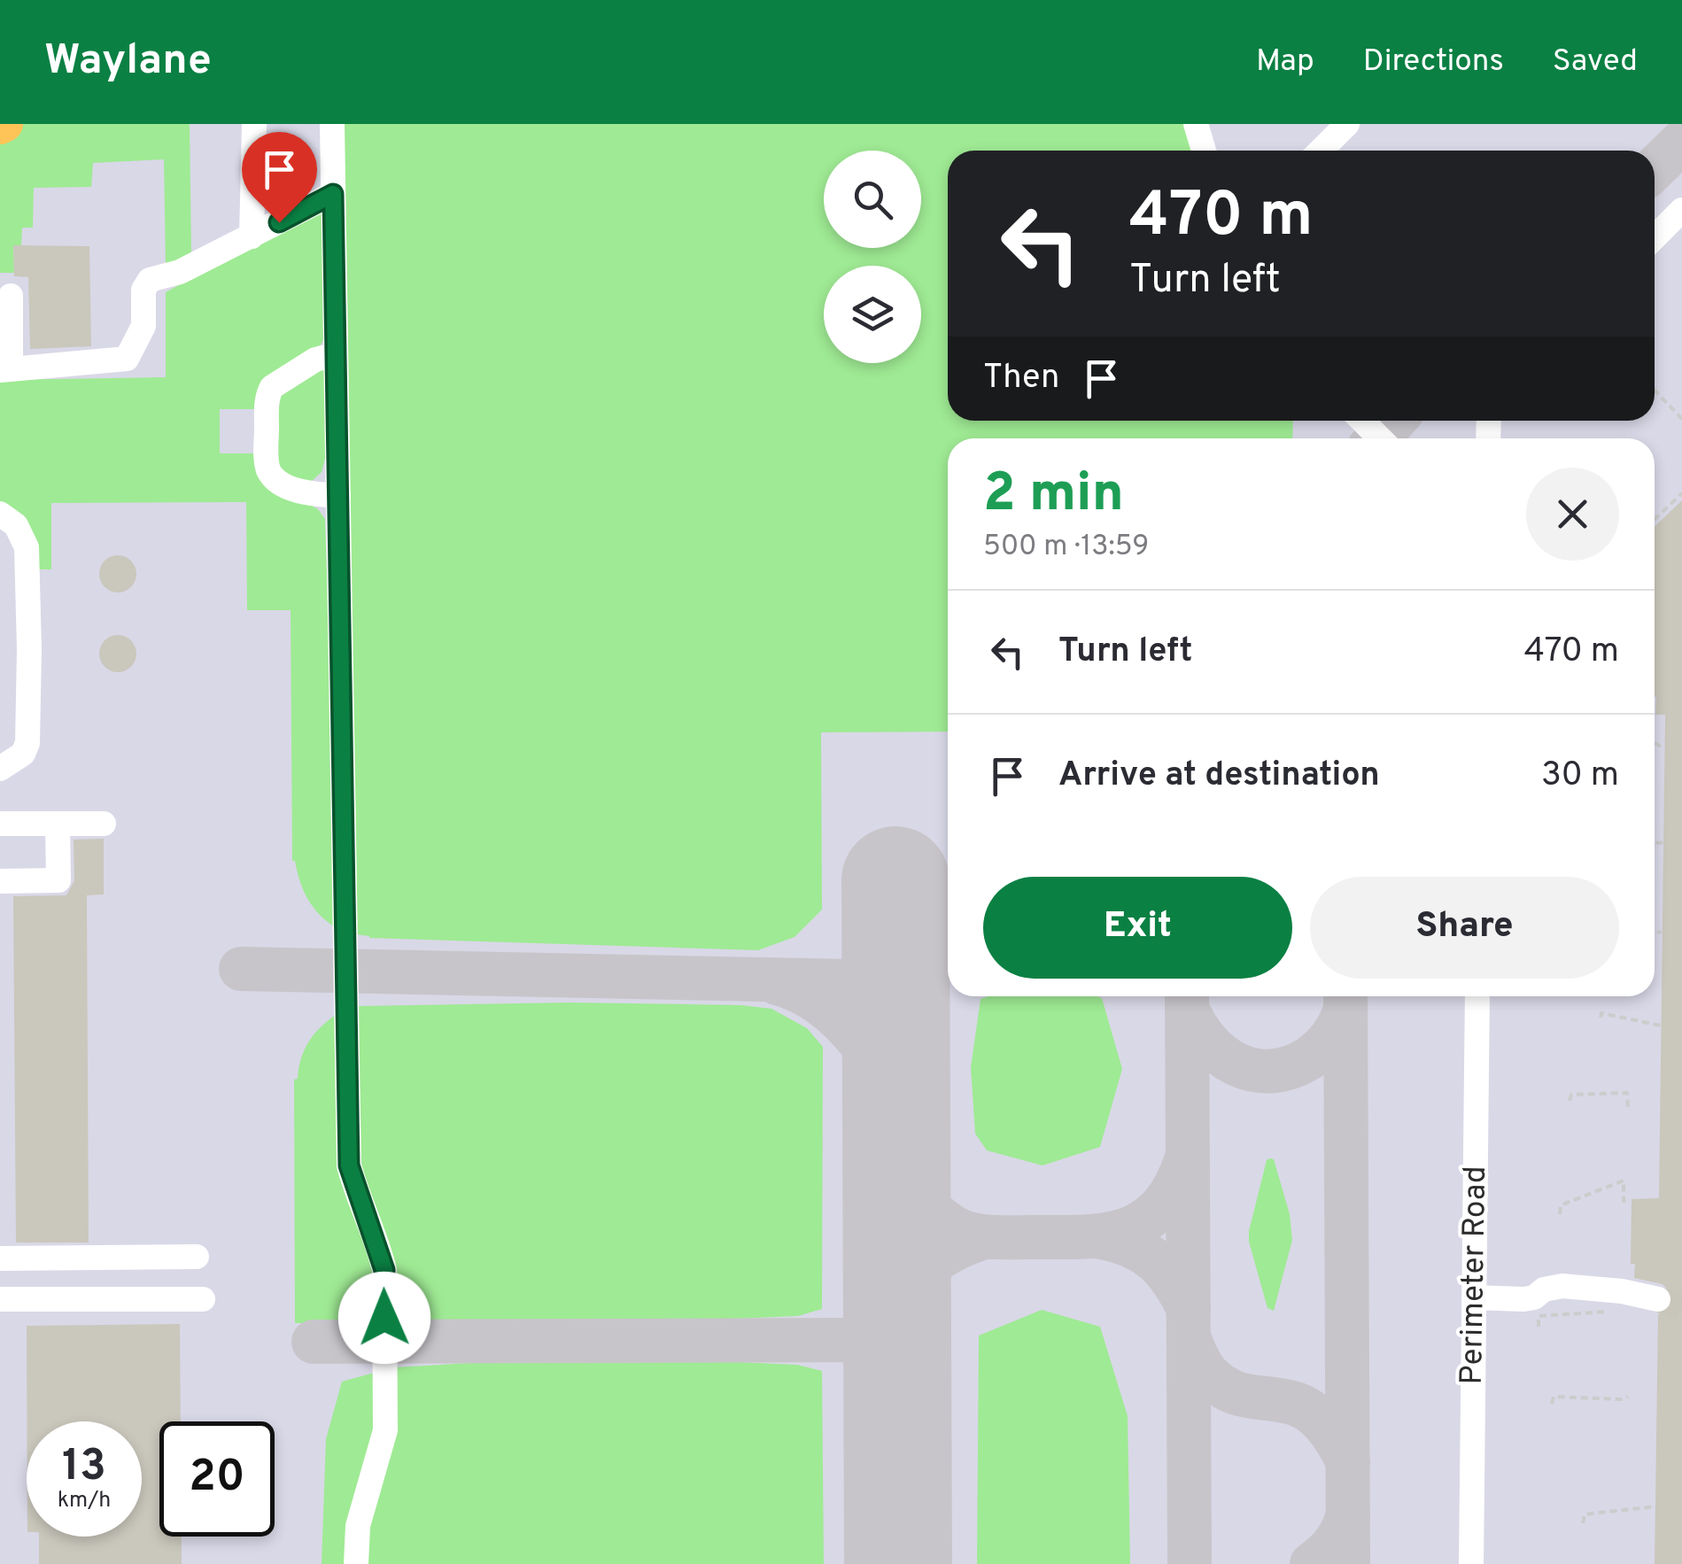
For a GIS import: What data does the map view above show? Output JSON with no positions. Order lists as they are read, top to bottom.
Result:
{
  "streets": {
    "lane": ["Perimeter Road"]
  },
  "page": {
    "header": "Waylane",
    "nav": ["Map", "Directions", "Saved"],
    "turn": ["470 m", "Turn left"],
    "then": "Then",
    "heading": ["2 min", "500 m · 13:59"],
    "list": [
      {
        "name": "Turn left",
        "value": "470 m"
      },
      {
        "name": "Arrive at destination",
        "value": "30 m"
      }
    ],
    "buttons": ["Exit", "Share"],
    "speed": "13 km/h",
    "limit": "20"
  }
}
